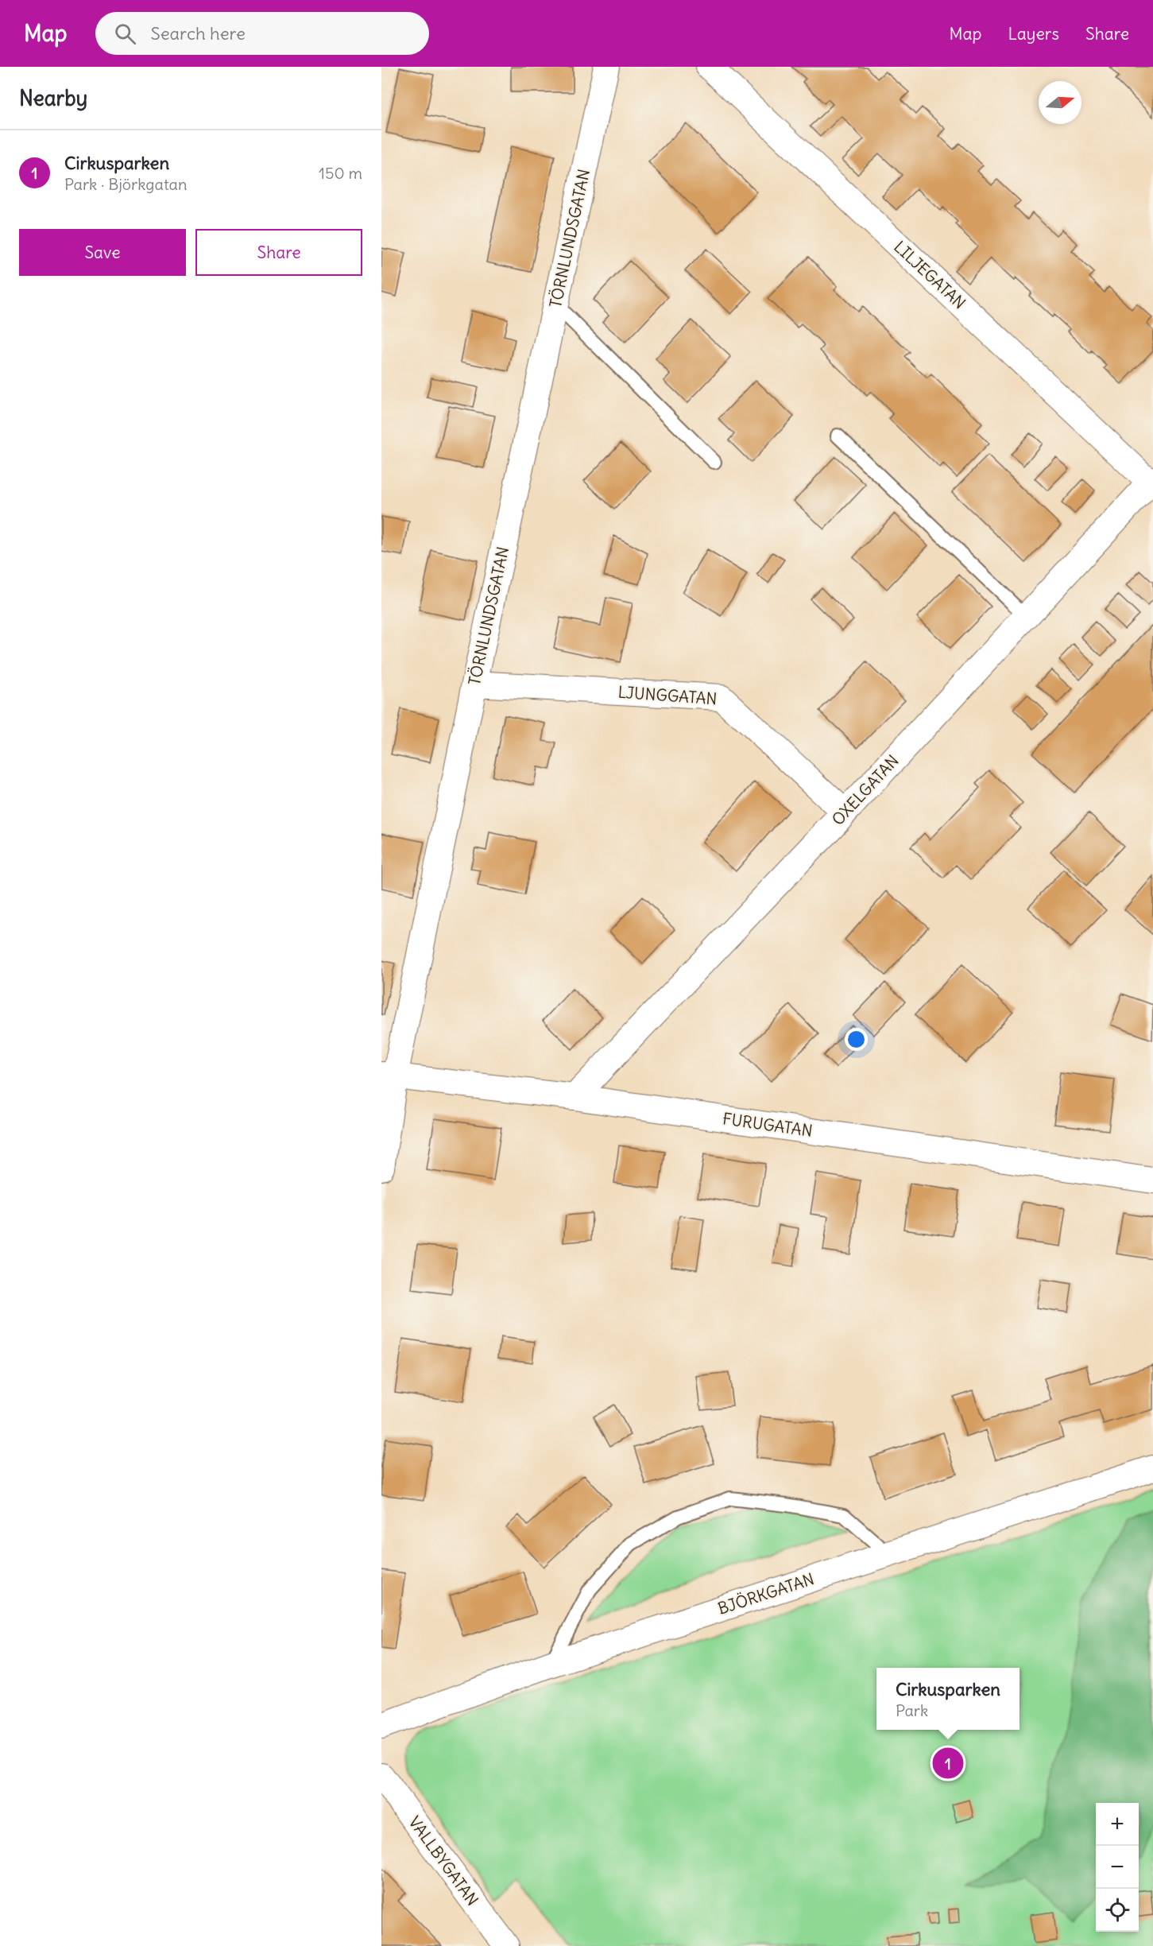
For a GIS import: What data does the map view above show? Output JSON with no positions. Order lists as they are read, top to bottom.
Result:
{
  "streets": {
    "street": [
      "TÖRNLUNDSGATAN",
      "LILJEGATAN",
      "LJUNGGATAN",
      "OXELGATAN",
      "FURUGATAN",
      "BJÖRKGATAN",
      "VALLBYGATAN"
    ]
  },
  "crossings": [
    ["TÖRNLUNDSGATAN", "LJUNGGATAN"],
    ["TÖRNLUNDSGATAN", "FURUGATAN"],
    ["LILJEGATAN", "OXELGATAN"],
    ["LJUNGGATAN", "OXELGATAN"],
    ["OXELGATAN", "FURUGATAN"]
  ],
  "north": "right",
  "page": {
    "header": "Map",
    "search": "Search here",
    "nav": ["Map", "Layers", "Share"],
    "heading": "Nearby",
    "list": [
      {
        "mark": "1",
        "name": "Cirkusparken",
        "note": "Park · Björkgatan",
        "value": "150 m"
      }
    ],
    "buttons": ["Save", "Share"],
    "popup": ["Cirkusparken", "Park"],
    "pins": "1",
    "map_buttons": ["+", "−"]
  }
}
